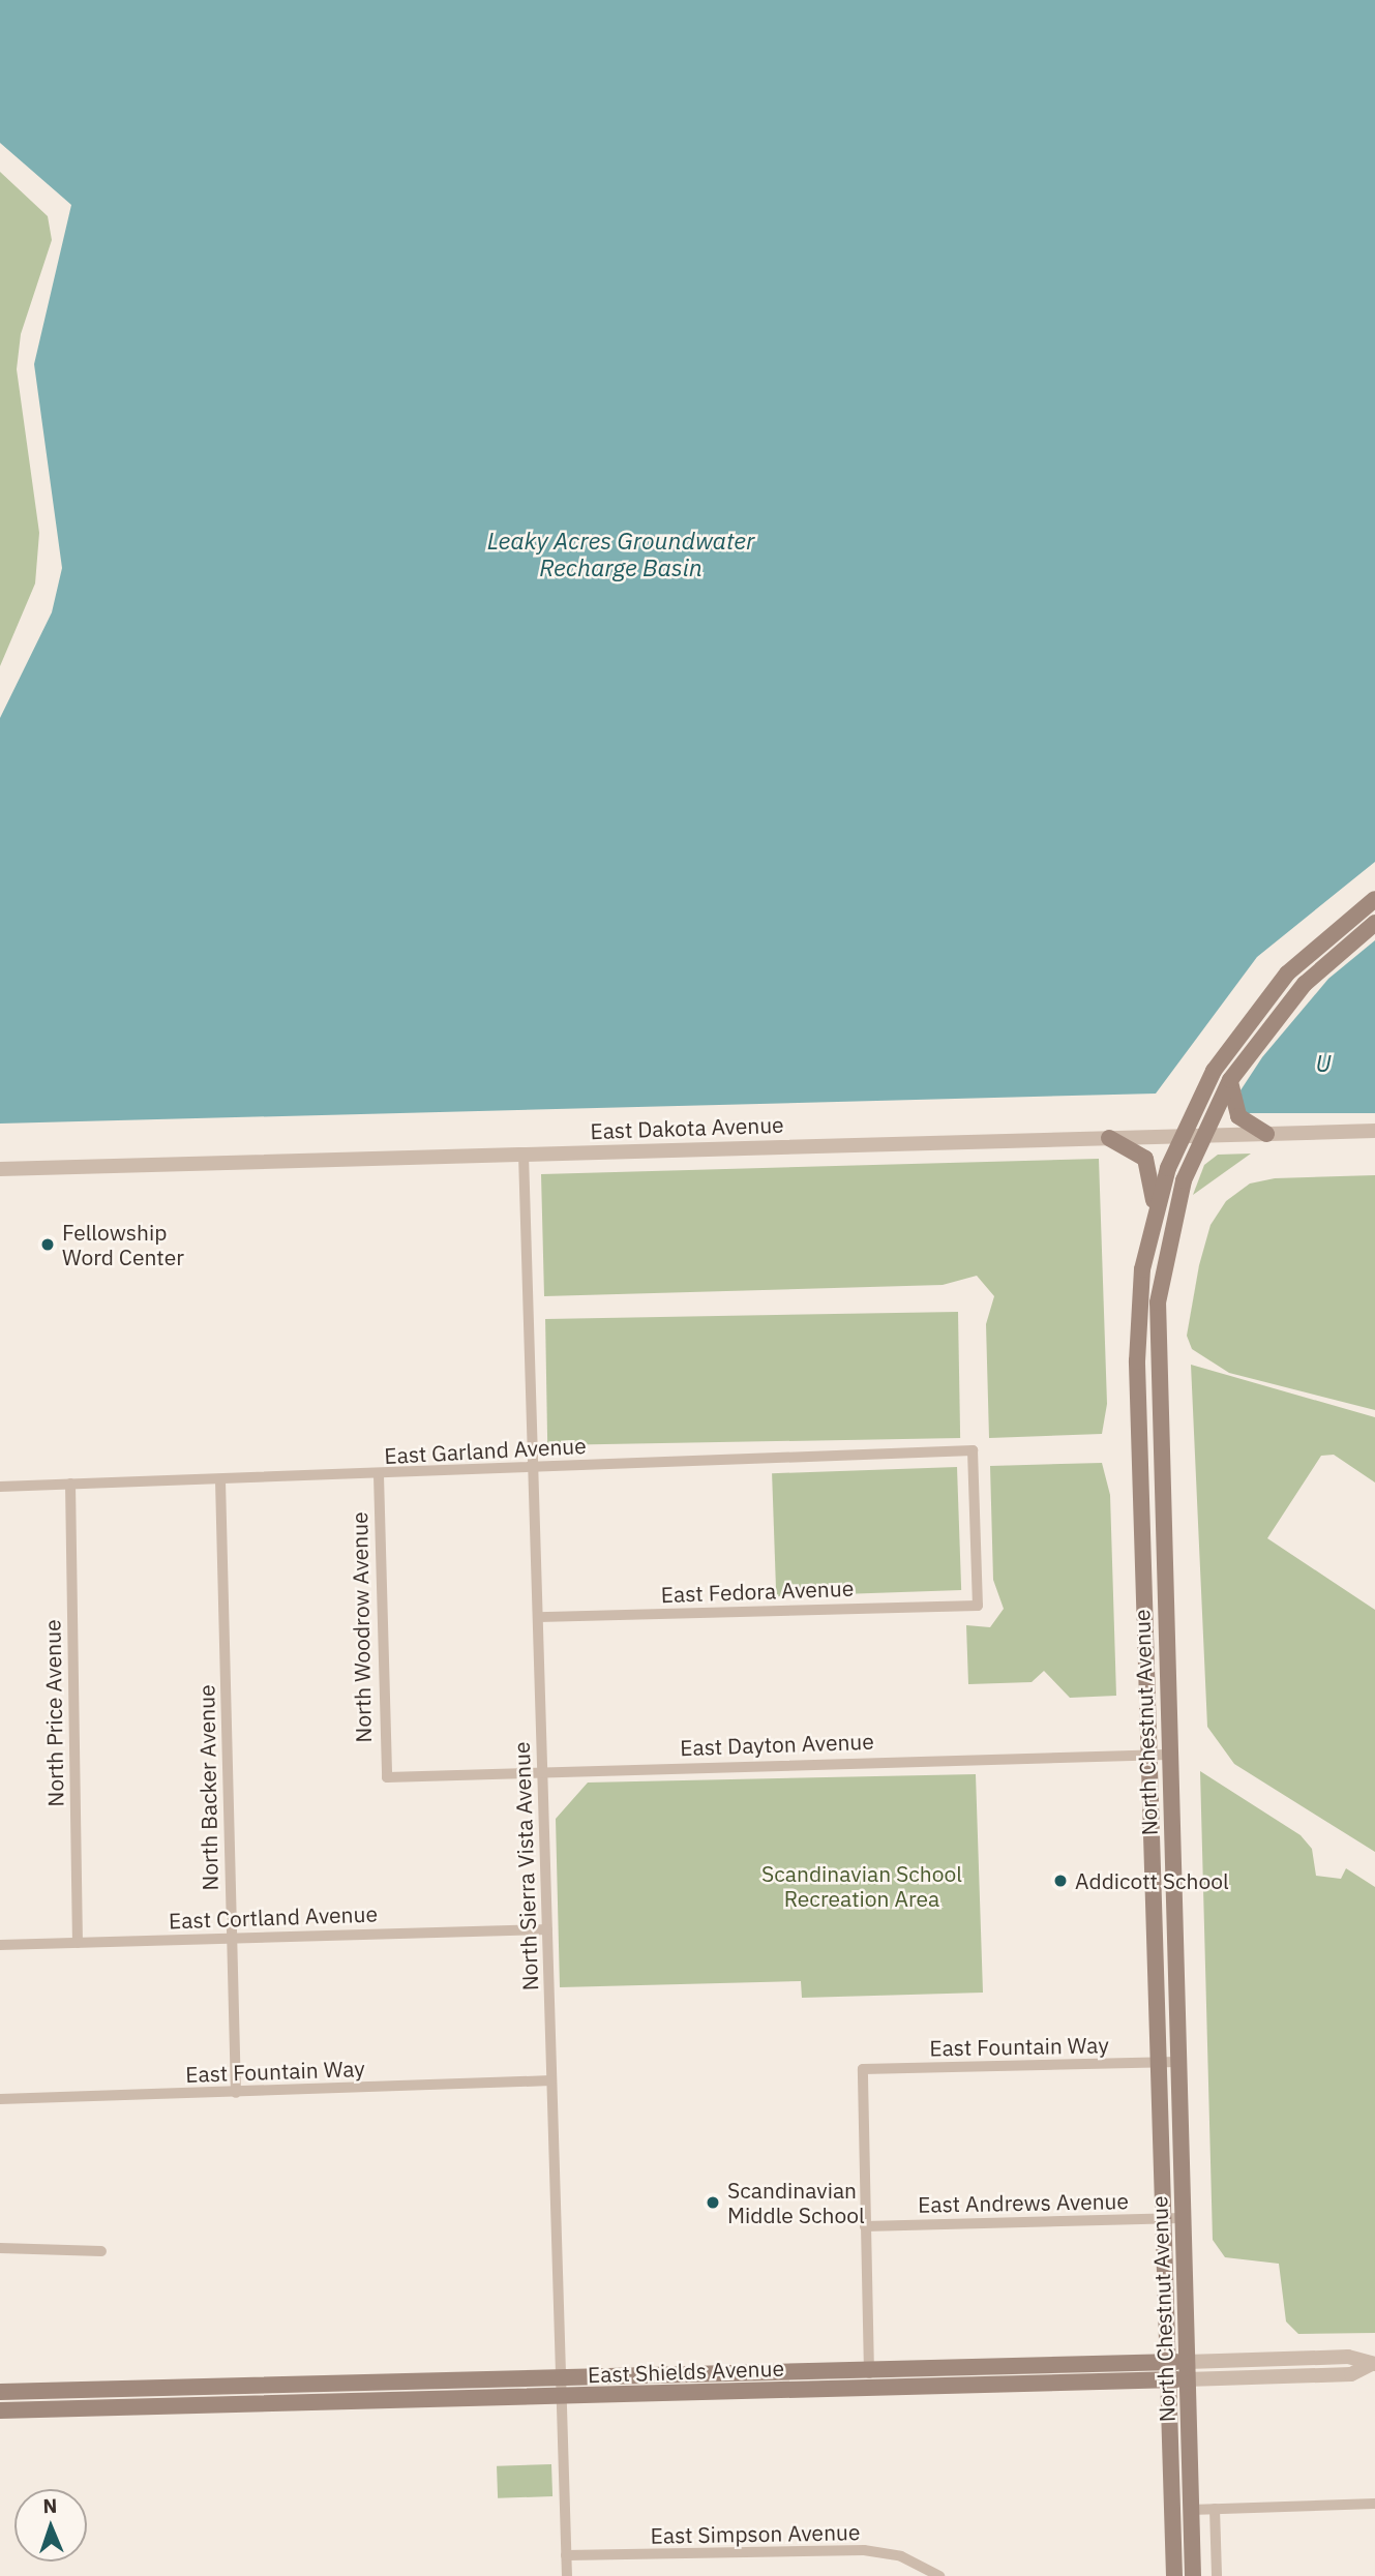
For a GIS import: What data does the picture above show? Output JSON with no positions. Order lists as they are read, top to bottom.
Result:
{
  "streets": {
    "main road": ["North Chestnut Avenue", "East Shields Avenue"],
    "street": [
      "East Dakota Avenue",
      "East Garland Avenue",
      "East Fedora Avenue",
      "North Woodrow Avenue",
      "North Price Avenue",
      "East Dayton Avenue",
      "North Backer Avenue",
      "North Sierra Vista Avenue",
      "East Cortland Avenue",
      "East Fountain Way",
      "East Andrews Avenue",
      "East Simpson Avenue"
    ]
  },
  "crossings": [
    ["East Dakota Avenue", "North Chestnut Avenue"],
    ["East Dakota Avenue", "North Sierra Vista Avenue"],
    ["East Garland Avenue", "East Fedora Avenue"],
    ["East Garland Avenue", "North Woodrow Avenue"],
    ["East Garland Avenue", "North Price Avenue"],
    ["East Garland Avenue", "North Backer Avenue"],
    ["East Garland Avenue", "North Sierra Vista Avenue"],
    ["East Fedora Avenue", "North Sierra Vista Avenue"],
    ["North Woodrow Avenue", "East Dayton Avenue"],
    ["North Price Avenue", "East Cortland Avenue"],
    ["North Chestnut Avenue", "East Dayton Avenue"],
    ["North Chestnut Avenue", "East Fountain Way"],
    ["North Chestnut Avenue", "East Andrews Avenue"],
    ["North Chestnut Avenue", "East Shields Avenue"],
    ["East Dayton Avenue", "North Sierra Vista Avenue"],
    ["North Backer Avenue", "East Cortland Avenue"],
    ["North Backer Avenue", "East Fountain Way"],
    ["North Sierra Vista Avenue", "East Cortland Avenue"],
    ["North Sierra Vista Avenue", "East Fountain Way"],
    ["North Sierra Vista Avenue", "East Shields Avenue"],
    ["North Sierra Vista Avenue", "East Simpson Avenue"],
    ["East Fountain Way", "East Andrews Avenue"]
  ],
  "water": ["Leaky Acres Groundwater Recharge Basin", "U"],
  "parks": ["Scandinavian School Recreation Area"],
  "places": ["Fellowship Word Center", "Addicott School", "Scandinavian Middle School"],
  "north": "top"
}
